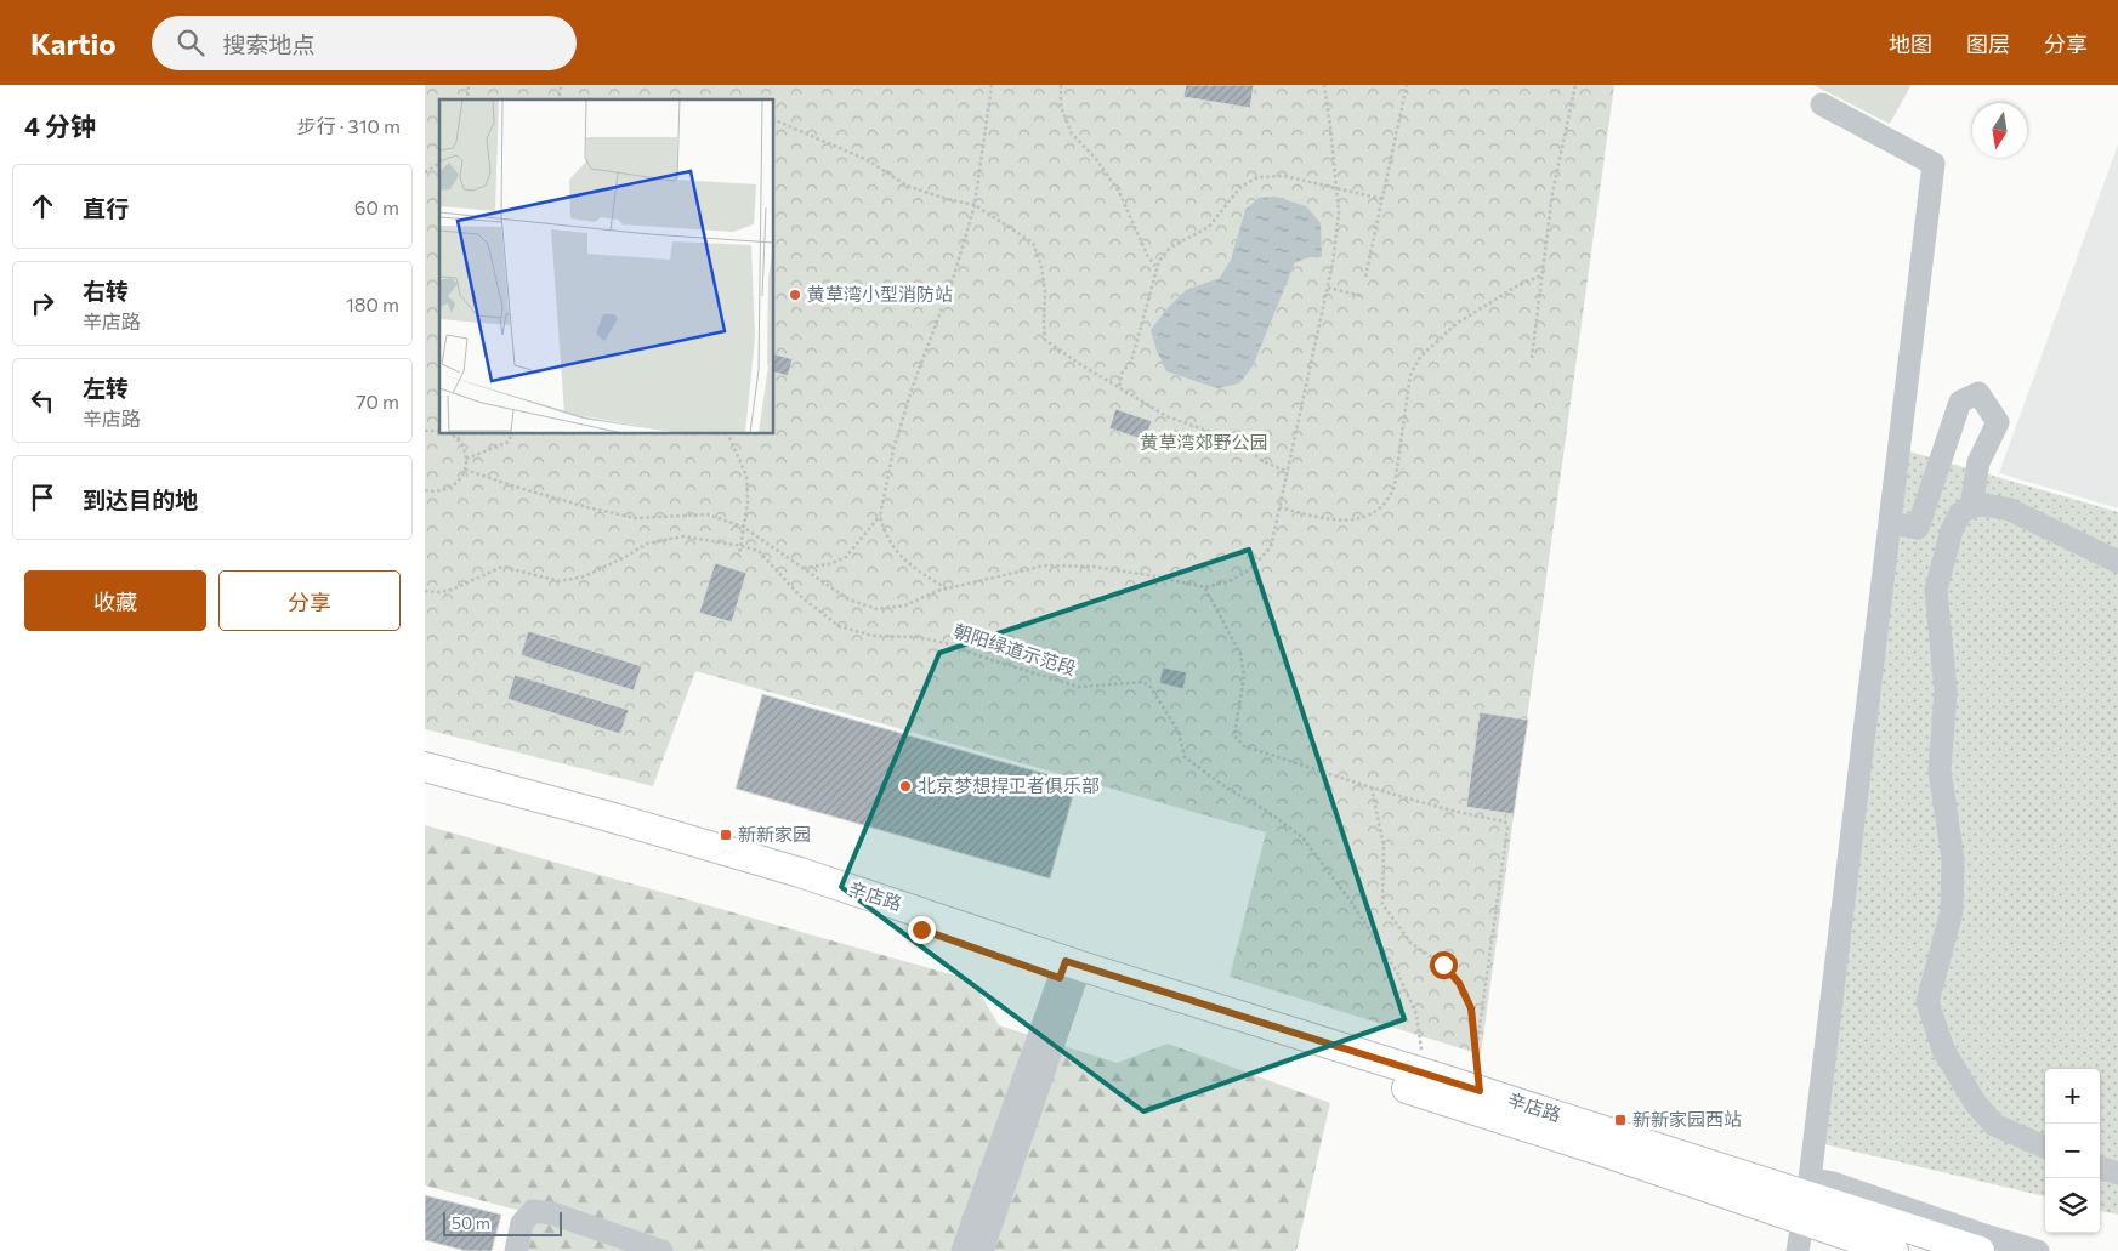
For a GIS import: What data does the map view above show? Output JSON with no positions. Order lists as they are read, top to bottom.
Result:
{
  "streets": {
    "main road": ["辛店路"],
    "path": ["朝阳绿道示范段"]
  },
  "crossings": [
    ["朝阳绿道示范段", "辛店路"]
  ],
  "parks": ["黄草湾郊野公园"],
  "places": {
    "other": ["黄草湾小型消防站", "北京梦想捍卫者俱乐部"],
    "transit": ["新新家园", "新新家园西站"]
  },
  "scale_bar": "50 m",
  "north": "bottom",
  "page": {
    "header": "Kartio",
    "search": "搜索地点",
    "nav": ["地图", "图层", "分享"],
    "heading": ["4 分钟", "步行 · 310 m"],
    "list": [
      ["直行", "60 m"],
      ["右转", "辛店路", "180 m"],
      ["左转", "辛店路", "70 m"],
      "到达目的地"
    ],
    "buttons": ["收藏", "分享"],
    "map_buttons": ["+", "−"],
    "scale": "50 m"
  }
}
